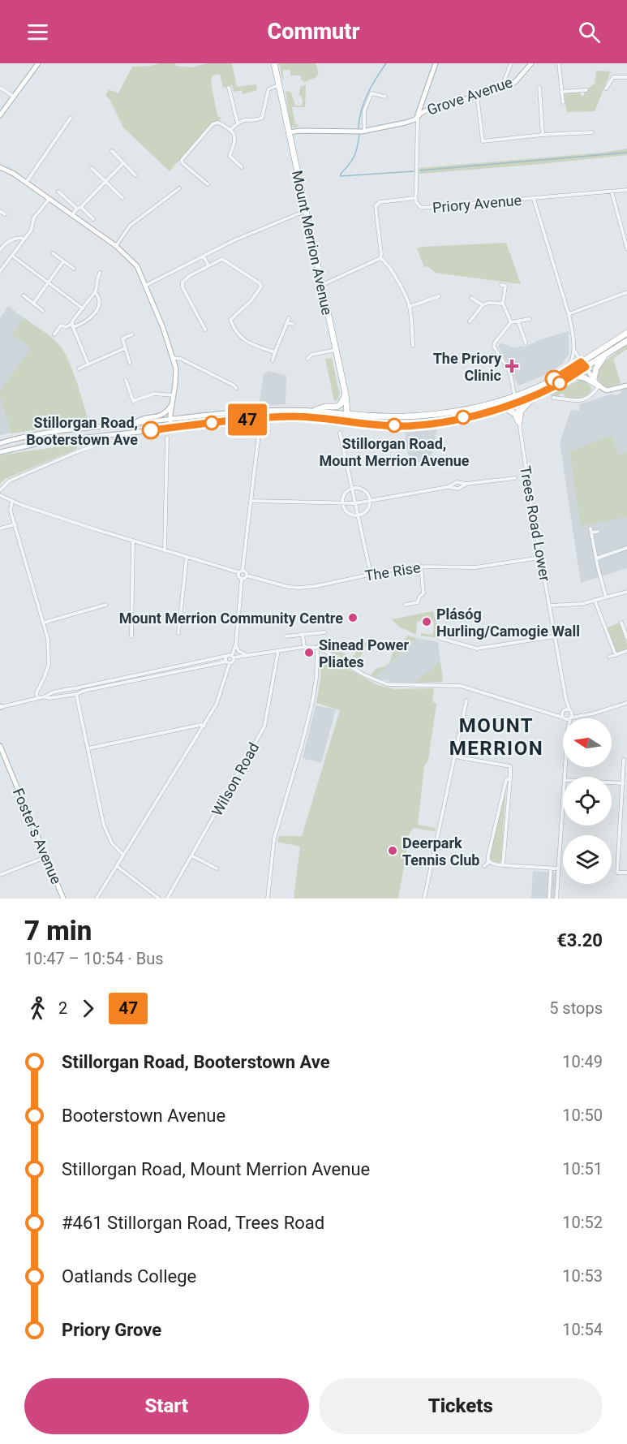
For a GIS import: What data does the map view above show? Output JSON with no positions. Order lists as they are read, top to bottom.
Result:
{
  "streets": {
    "highway": ["Mount Merrion Avenue"],
    "main road": ["Grove Avenue", "Foster's Avenue"],
    "street": [
      "Priory Avenue",
      "Trees Road Lower",
      "The Rise",
      "Wilson Road"
    ]
  },
  "crossings": [
    ["Grove Avenue", "Priory Avenue"],
    ["Grove Avenue", "Mount Merrion Avenue"],
    ["Trees Road Lower", "The Rise"]
  ],
  "districts": ["MOUNT MERRION"],
  "places": {
    "health": ["The Priory Clinic"],
    "other": [
      "Stillorgan Road, Mount Merrion Avenue",
      "Stillorgan Road, Booterstown Ave",
      "Mount Merrion Community Centre",
      "Plásóg Hurling/Camogie Wall",
      "Sinead Power Pliates",
      "Deerpark Tennis Club"
    ]
  },
  "lines": ["bus line 47"],
  "north": "left",
  "page": {
    "header": "Commutr",
    "on_map": "47",
    "heading": ["7 min", "10:47 – 10:54 · Bus", "€3.20"],
    "legs": ["2", "47", "5 stops"],
    "list": [
      {
        "name": "Stillorgan Road, Booterstown Ave",
        "value": "10:49"
      },
      {
        "name": "Booterstown Avenue",
        "value": "10:50"
      },
      {
        "name": "Stillorgan Road, Mount Merrion Avenue",
        "value": "10:51"
      },
      {
        "name": "#461 Stillorgan Road, Trees Road",
        "value": "10:52"
      },
      {
        "name": "Oatlands College",
        "value": "10:53"
      },
      {
        "name": "Priory Grove",
        "value": "10:54"
      }
    ],
    "buttons": ["Start", "Tickets"]
  }
}
